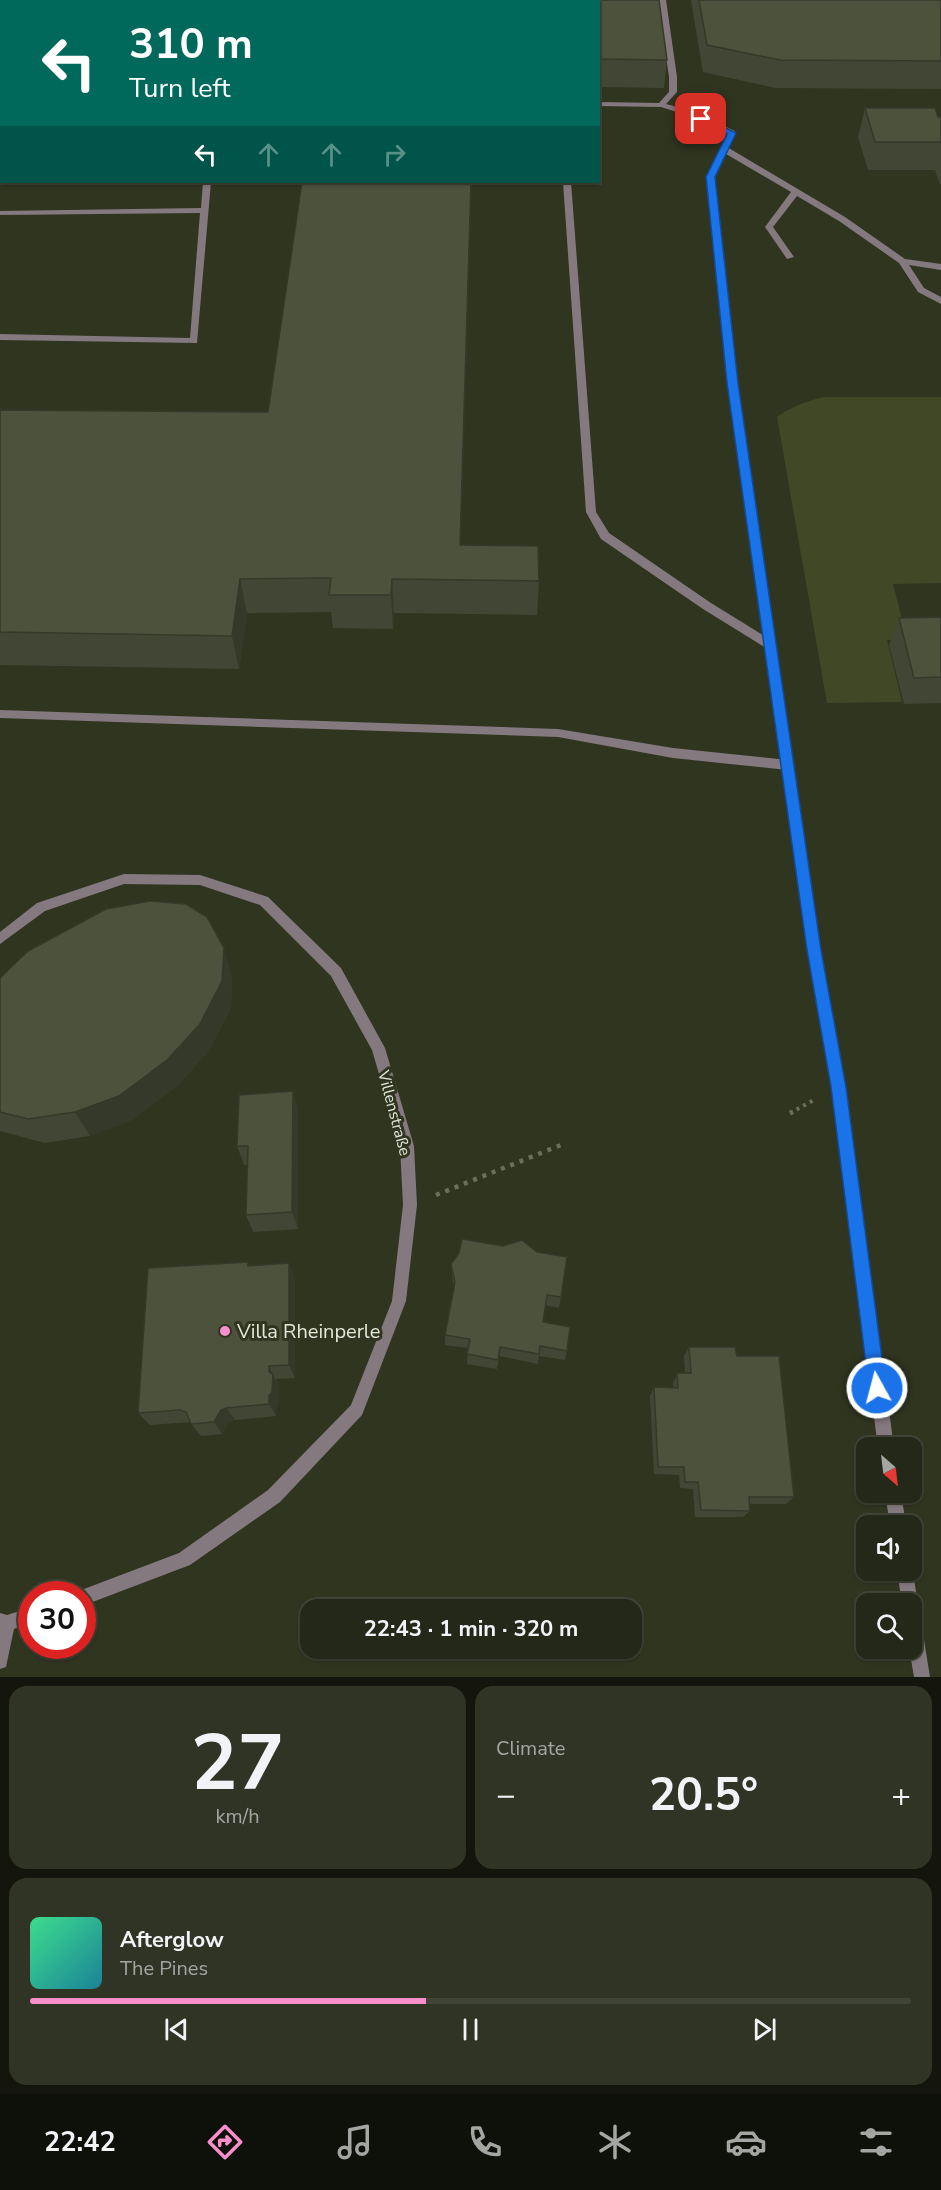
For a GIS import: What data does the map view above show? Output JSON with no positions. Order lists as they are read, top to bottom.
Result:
{
  "streets": {
    "street": ["Villenstraße"]
  },
  "places": ["Villa Rheinperle"],
  "north": "bottom right",
  "page": {
    "turn": ["310 m", "Turn left"],
    "limit": "30",
    "trip": "22:43 · 1 min · 320 m",
    "tile": [
      ["27", "km/h"],
      "Climate"
    ],
    "heat": ["−", "20.5°", "+"],
    "song": ["Afterglow", "The Pines"],
    "tabs": "22:42"
  }
}
